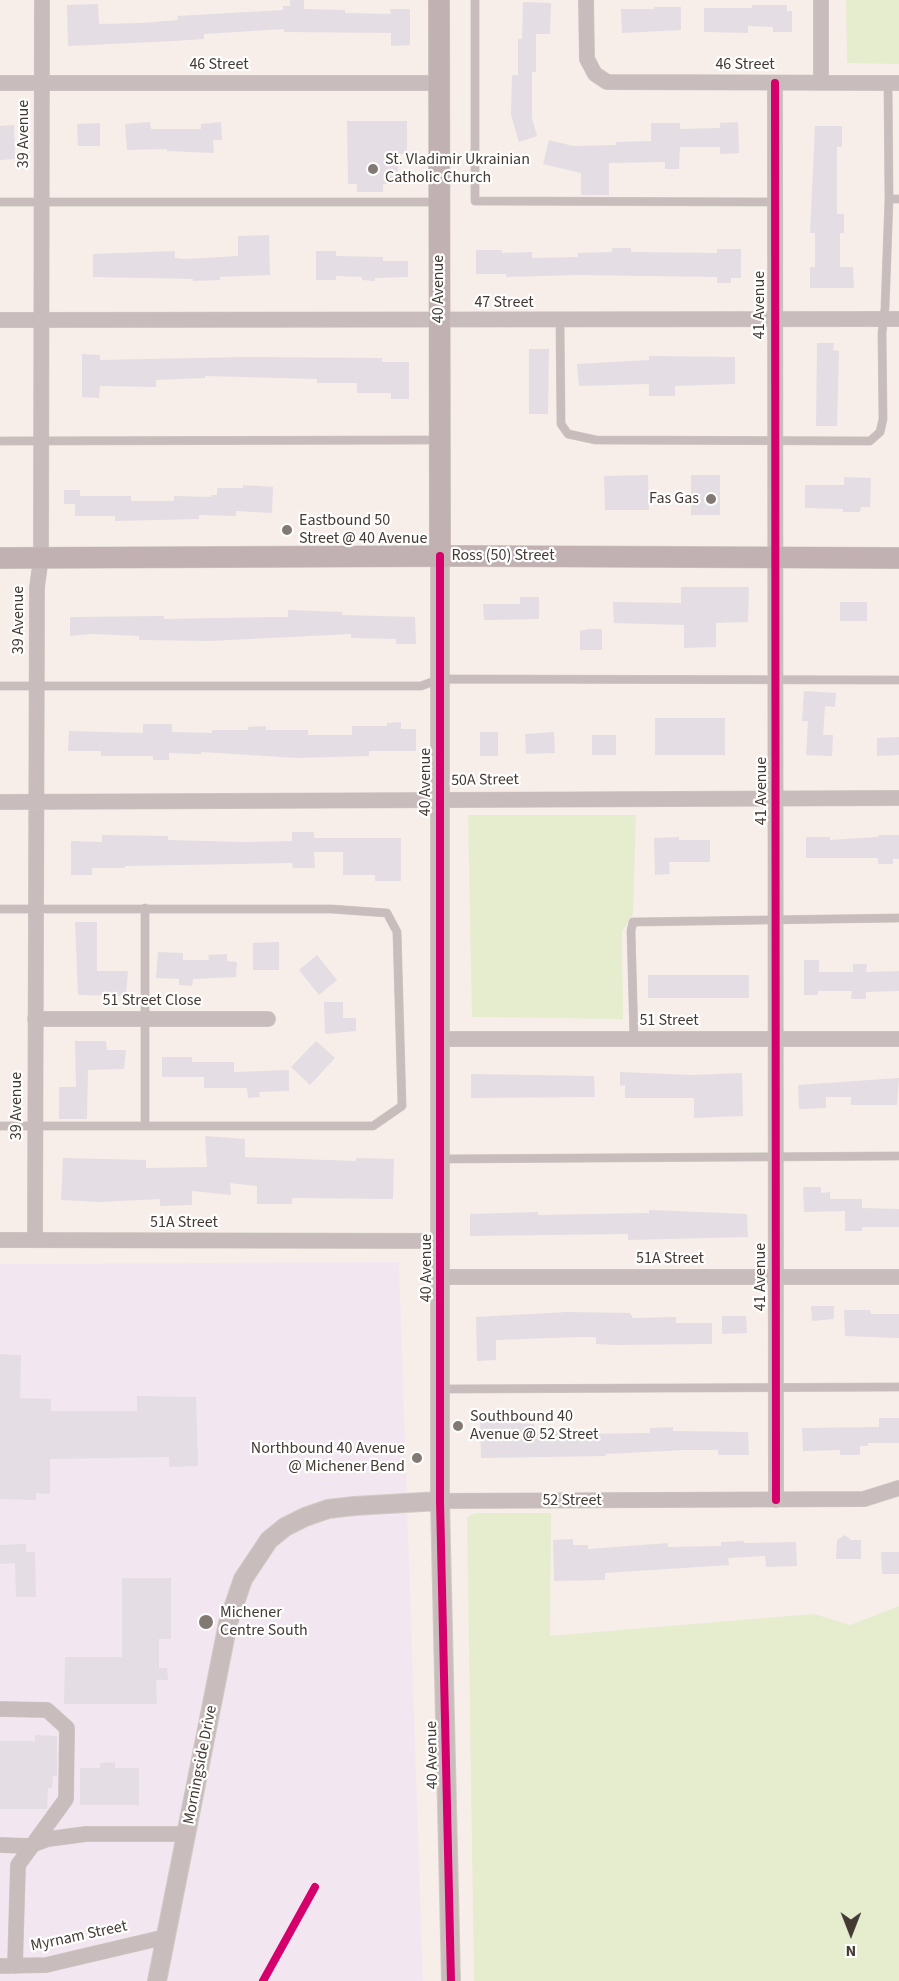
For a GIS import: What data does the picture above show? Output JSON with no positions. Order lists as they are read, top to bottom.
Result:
{
  "streets": {
    "main road": ["40 Avenue", "Ross (50) Street"],
    "street": [
      "46 Street",
      "39 Avenue",
      "47 Street",
      "41 Avenue",
      "50A Street",
      "51 Street Close",
      "51 Street",
      "51A Street",
      "52 Street",
      "Morningside Drive",
      "Myrnam Street"
    ]
  },
  "crossings": [
    ["46 Street", "39 Avenue"],
    ["46 Street", "40 Avenue"],
    ["46 Street", "41 Avenue"],
    ["39 Avenue", "47 Street"],
    ["39 Avenue", "Ross (50) Street"],
    ["39 Avenue", "50A Street"],
    ["39 Avenue", "51 Street Close"],
    ["39 Avenue", "51A Street"],
    ["40 Avenue", "47 Street"],
    ["40 Avenue", "Ross (50) Street"],
    ["40 Avenue", "50A Street"],
    ["40 Avenue", "51 Street"],
    ["40 Avenue", "51A Street"],
    ["40 Avenue", "52 Street"],
    ["47 Street", "41 Avenue"],
    ["41 Avenue", "Ross (50) Street"],
    ["41 Avenue", "50A Street"],
    ["41 Avenue", "51 Street"],
    ["41 Avenue", "51A Street"],
    ["41 Avenue", "52 Street"],
    ["52 Street", "Morningside Drive"],
    ["Morningside Drive", "Myrnam Street"]
  ],
  "places": [
    "St. Vladimir Ukrainian Catholic Church",
    "Fas Gas",
    "Eastbound 50 Street @ 40 Avenue",
    "Southbound 40 Avenue @ 52 Street",
    "Northbound 40 Avenue @ Michener Bend",
    "Michener Centre South"
  ],
  "north": "bottom"
}
